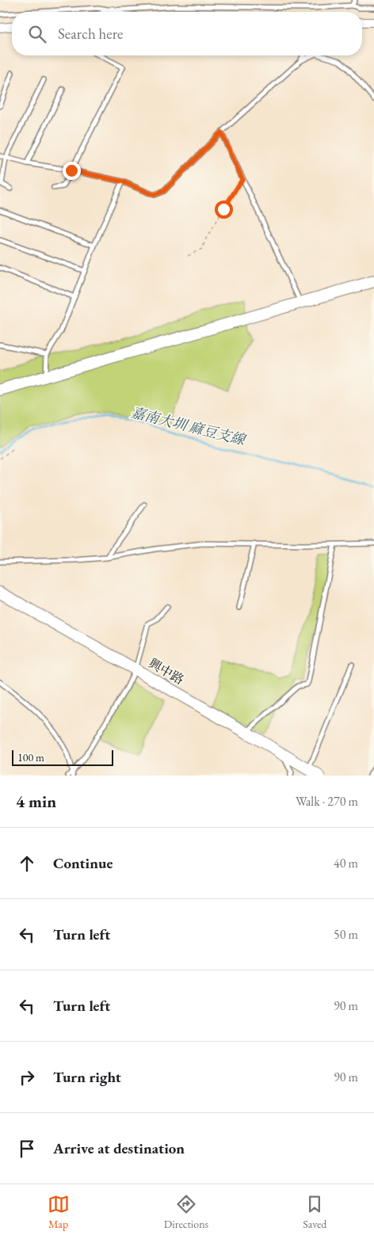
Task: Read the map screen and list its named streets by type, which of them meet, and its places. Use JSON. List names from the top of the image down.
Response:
{
  "streets": {
    "street": ["興中路"]
  },
  "water": ["嘉南大圳 麻豆支線"],
  "scale_bar": "100 m",
  "page": {
    "search": "Search here",
    "scale": "100 m",
    "heading": ["4 min", "Walk · 270 m"],
    "list": [
      ["Continue", "40 m"],
      ["Turn left", "50 m"],
      ["Turn left", "90 m"],
      ["Turn right", "90 m"],
      "Arrive at destination"
    ],
    "nav": ["Map", "Directions", "Saved"]
  }
}
